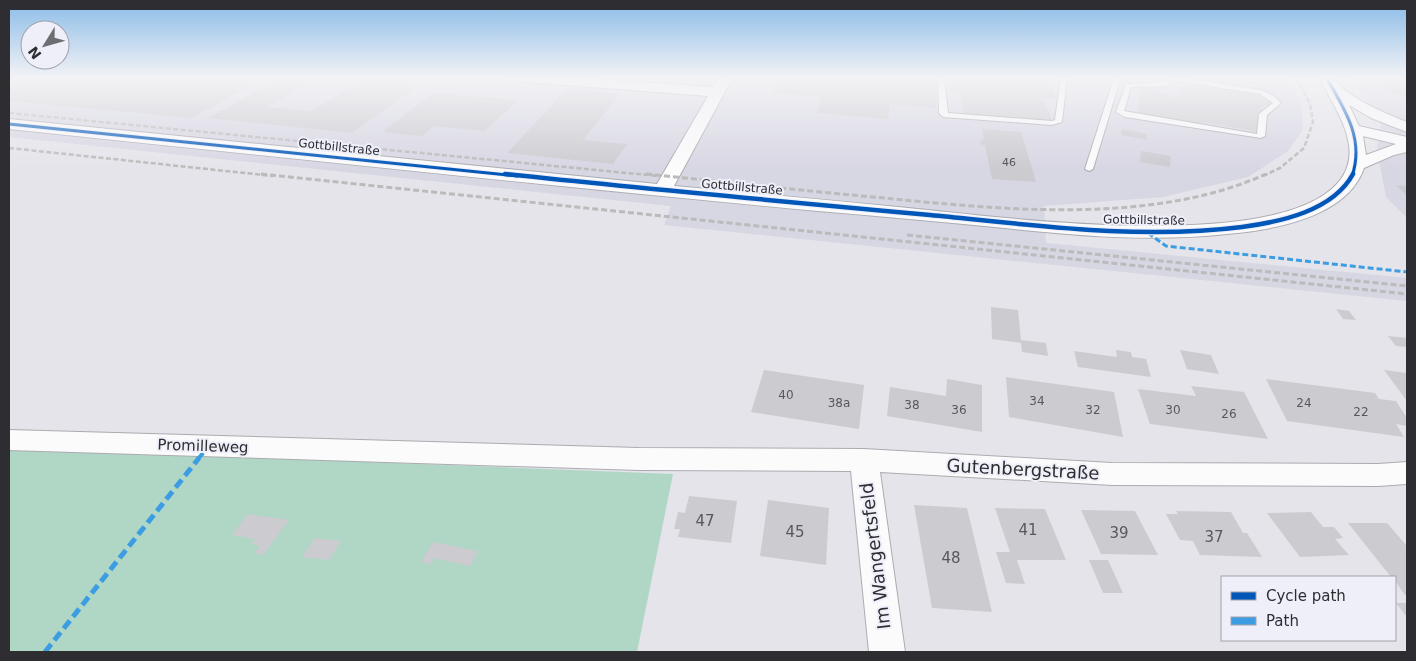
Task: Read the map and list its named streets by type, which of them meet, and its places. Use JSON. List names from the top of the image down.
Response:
{
  "streets": {
    "street": [
      "Gottbillstraße",
      "Promilleweg",
      "Gutenbergstraße",
      "Im Wangertsfeld"
    ]
  },
  "crossings": [
    ["Promilleweg", "Gutenbergstraße"],
    ["Gutenbergstraße", "Im Wangertsfeld"]
  ],
  "house_numbers": [
    "46",
    "40",
    "34",
    "38a",
    "24",
    "38",
    "36",
    "32",
    "30",
    "22",
    "26",
    "47",
    "41",
    "45",
    "39",
    "37",
    "48"
  ],
  "legend": ["Cycle path", "Path"],
  "north": "bottom left"
}
